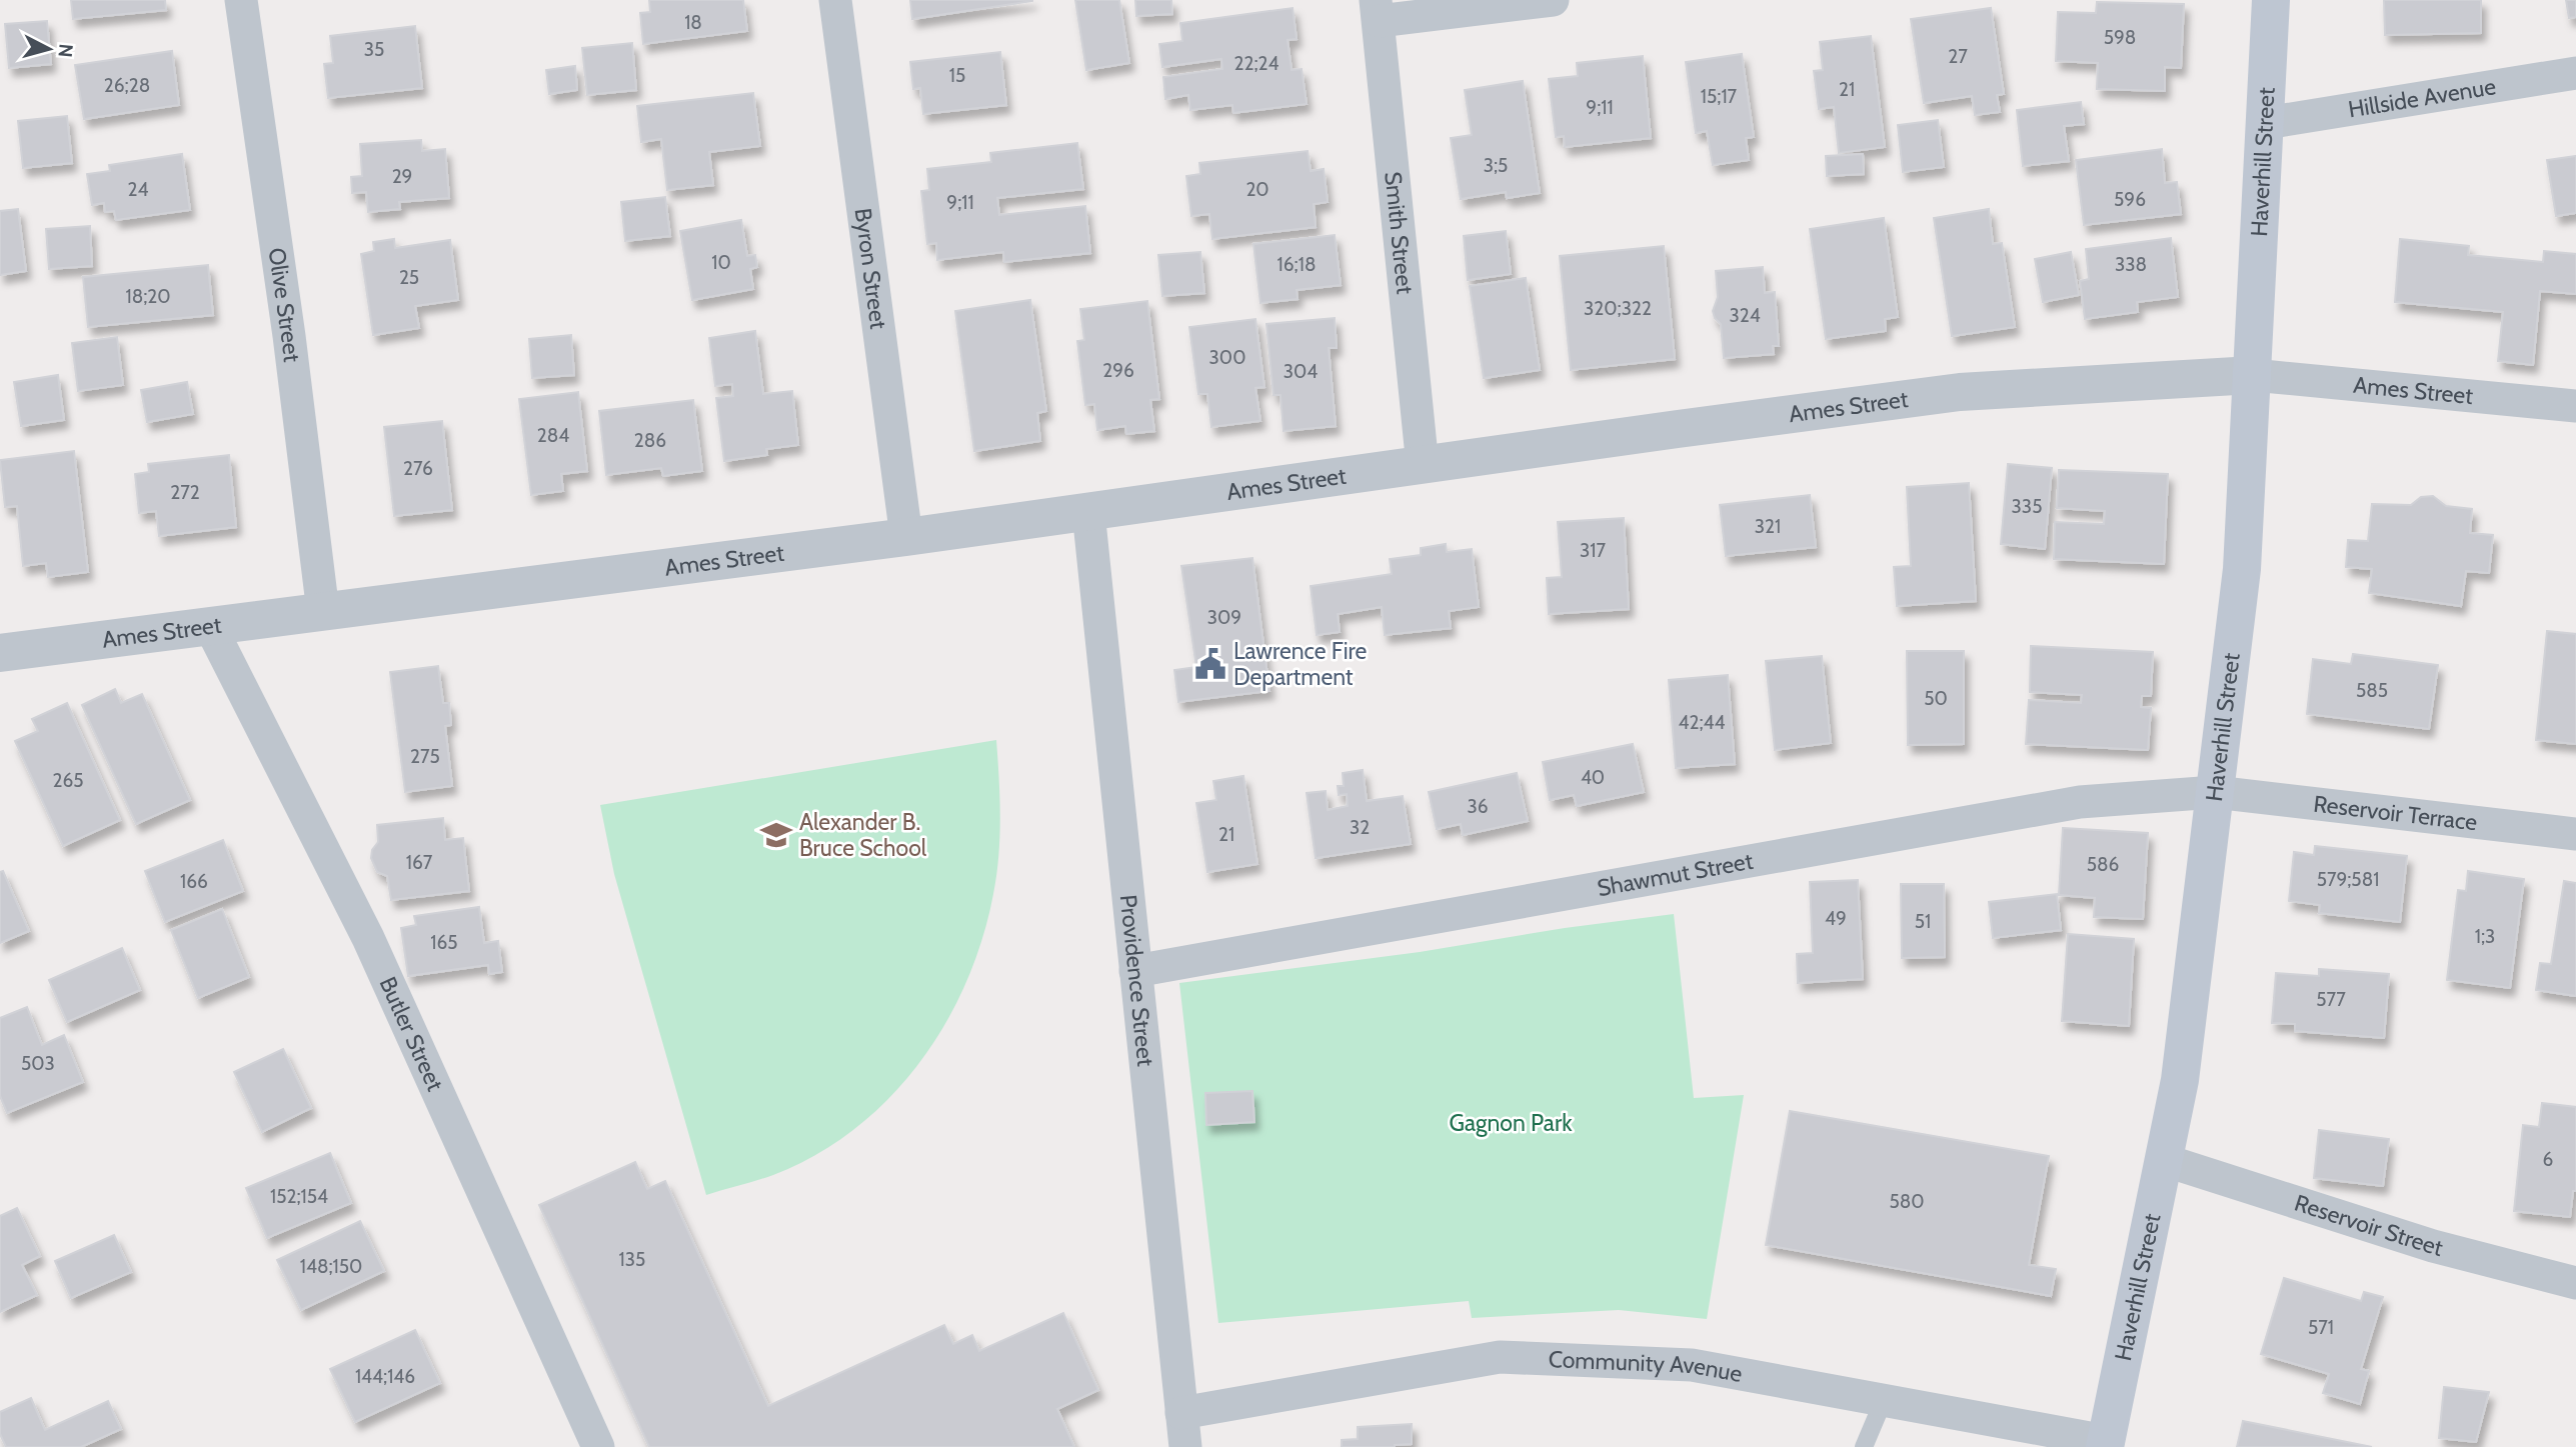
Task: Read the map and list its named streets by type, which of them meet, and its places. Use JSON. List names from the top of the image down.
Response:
{
  "streets": {
    "main road": ["Haverhill Street"],
    "street": [
      "Hillside Avenue",
      "Smith Street",
      "Byron Street",
      "Olive Street",
      "Ames Street",
      "Reservoir Terrace",
      "Shawmut Street",
      "Providence Street",
      "Butler Street",
      "Reservoir Street",
      "Community Avenue"
    ]
  },
  "crossings": [
    ["Hillside Avenue", "Haverhill Street"],
    ["Haverhill Street", "Ames Street"],
    ["Haverhill Street", "Reservoir Terrace"],
    ["Haverhill Street", "Shawmut Street"],
    ["Haverhill Street", "Reservoir Street"],
    ["Haverhill Street", "Community Avenue"],
    ["Smith Street", "Ames Street"],
    ["Byron Street", "Ames Street"],
    ["Olive Street", "Ames Street"],
    ["Ames Street", "Providence Street"],
    ["Ames Street", "Butler Street"],
    ["Reservoir Terrace", "Shawmut Street"],
    ["Shawmut Street", "Providence Street"],
    ["Providence Street", "Community Avenue"]
  ],
  "parks": ["Gagnon Park"],
  "places": {
    "public building": ["Lawrence Fire Department"],
    "school or university": ["Alexander B. Bruce School"]
  },
  "house_numbers": [
    "18",
    "598",
    "35",
    "27",
    "22;24",
    "15",
    "26;28",
    "21",
    "15;17",
    "9;11",
    "3;5",
    "29",
    "24",
    "20",
    "596",
    "9;11",
    "10",
    "16;18",
    "338",
    "25",
    "18;20",
    "320;322",
    "324",
    "300",
    "296",
    "304",
    "284",
    "286",
    "276",
    "272",
    "335",
    "321",
    "317",
    "309",
    "585",
    "50",
    "42;44",
    "275",
    "40",
    "265",
    "36",
    "32",
    "21",
    "167",
    "586",
    "579;581",
    "166",
    "49",
    "51",
    "1;3",
    "165",
    "577",
    "503",
    "6",
    "152;154",
    "580",
    "135",
    "148;150",
    "571",
    "144;146"
  ],
  "north": "right"
}
